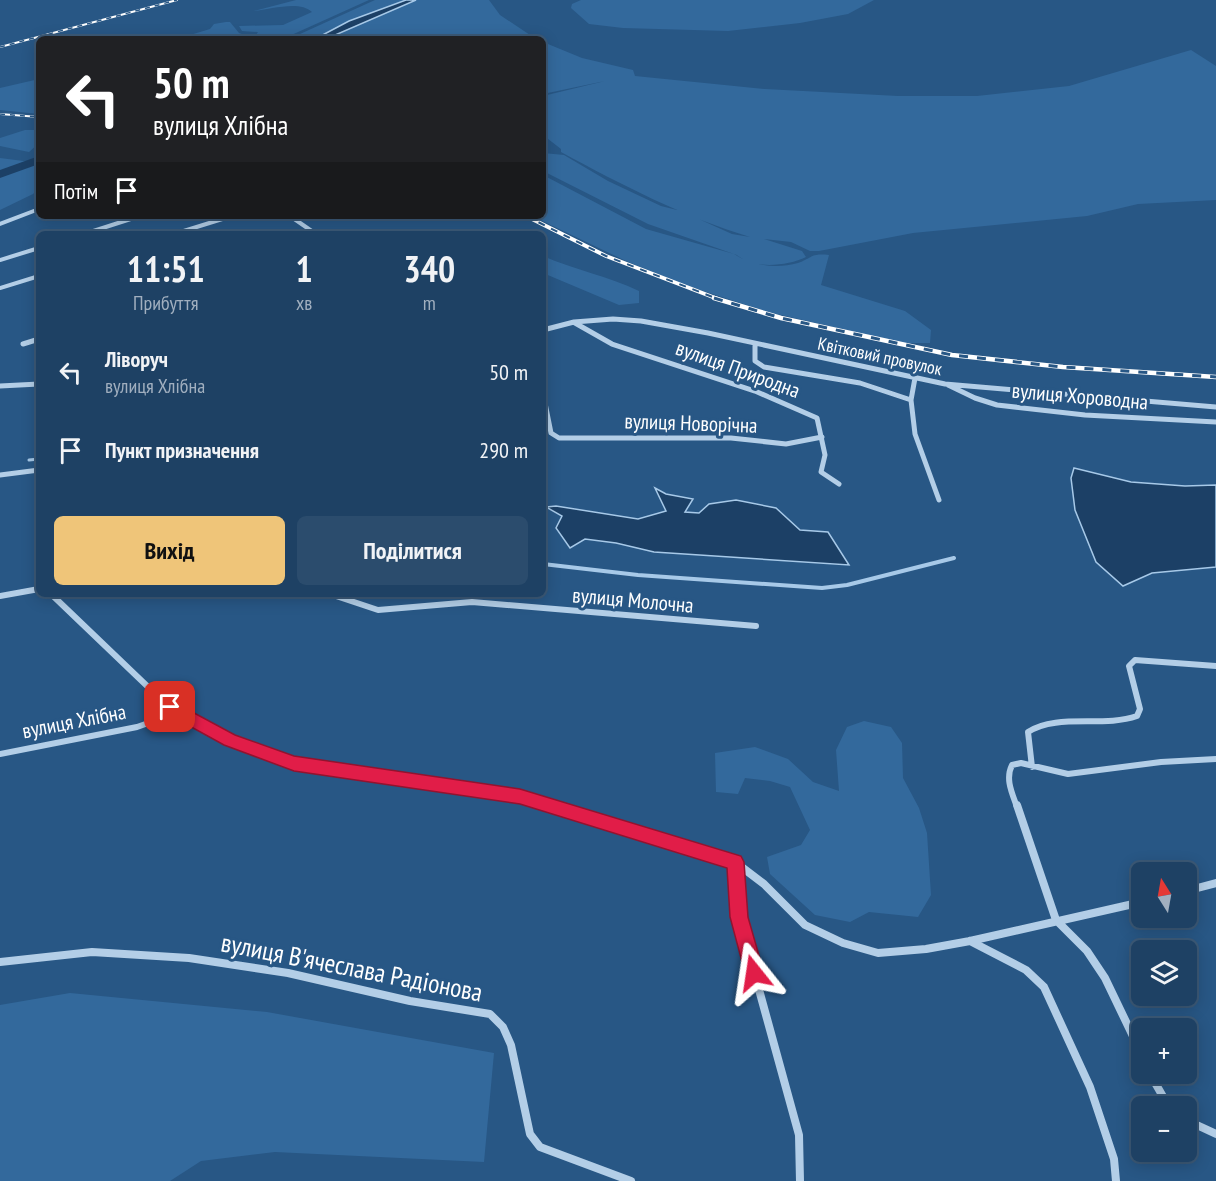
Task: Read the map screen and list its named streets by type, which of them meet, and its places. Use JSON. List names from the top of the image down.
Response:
{
  "streets": {
    "street": [
      "Квітковий провулок",
      "вулиця Природна",
      "вулиця Хороводна",
      "вулиця Новорічна",
      "вулиця Молочна",
      "вулиця Хлібна",
      "вулиця В'ячеслава Радіонова"
    ]
  },
  "crossings": [
    ["Квітковий провулок", "вулиця Природна"],
    ["Квітковий провулок", "вулиця Хороводна"],
    ["вулиця Природна", "вулиця Новорічна"]
  ],
  "north": "top",
  "page": {
    "turn": ["50 m", "вулиця Хлібна"],
    "then": "Потім",
    "eta": [
      "11:51",
      "Прибуття",
      "1",
      "хв",
      "340",
      "m"
    ],
    "list": [
      {
        "name": "Ліворуч",
        "note": "вулиця Хлібна",
        "value": "50 m"
      },
      {
        "name": "Пункт призначення",
        "value": "290 m"
      }
    ],
    "buttons": ["Вихід", "Поділитися"],
    "map_buttons": ["+", "−"]
  }
}
